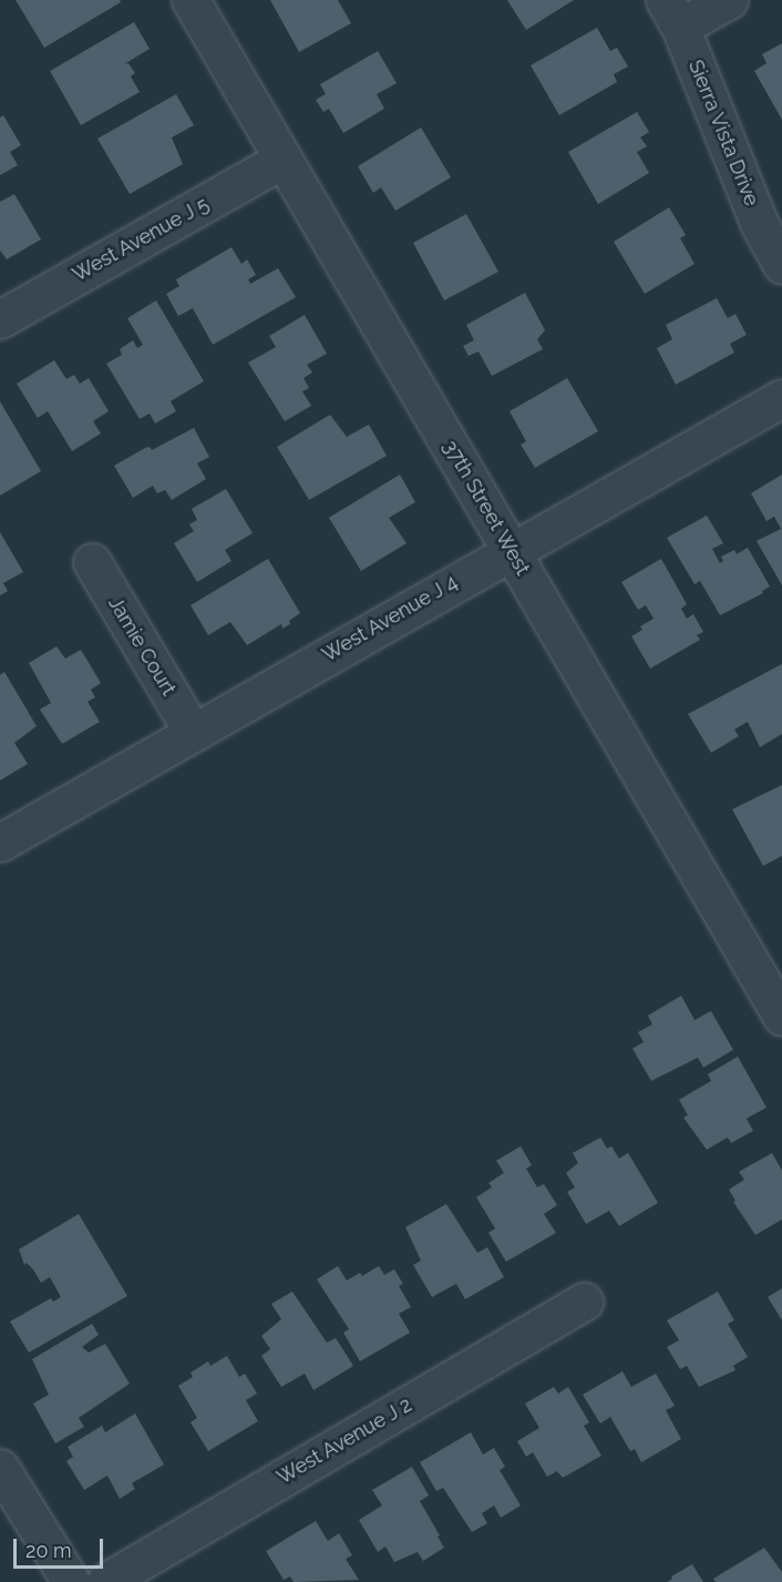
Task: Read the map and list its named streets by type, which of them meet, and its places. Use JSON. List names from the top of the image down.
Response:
{
  "streets": {
    "street": [
      "Sierra Vista Drive",
      "West Avenue J 5",
      "37th Street West",
      "West Avenue J 4",
      "Jamie Court",
      "West Avenue J 2"
    ]
  },
  "crossings": [
    ["West Avenue J 5", "37th Street West"],
    ["37th Street West", "West Avenue J 4"],
    ["West Avenue J 4", "Jamie Court"]
  ],
  "scale_bar": "20 m"
}
